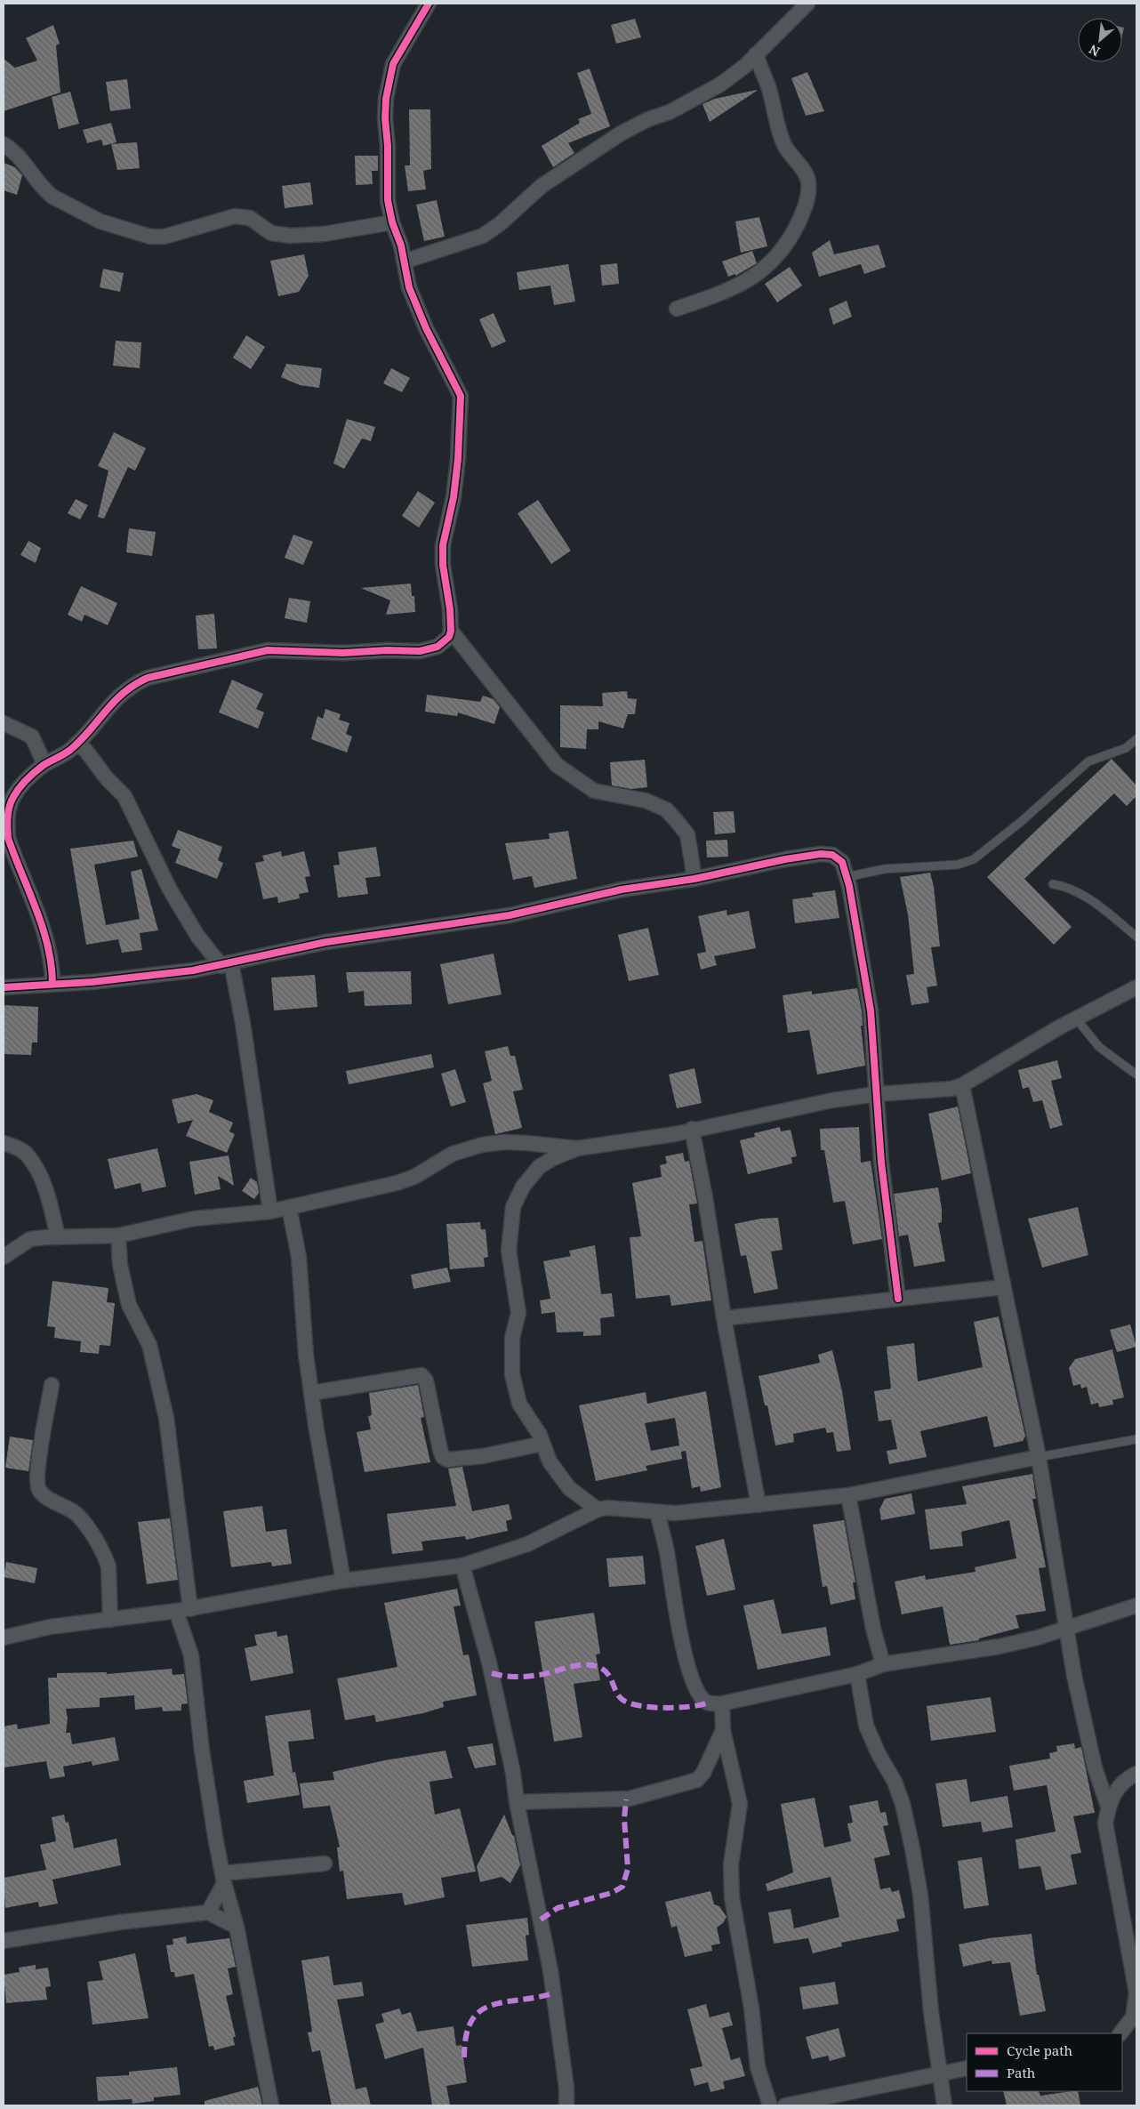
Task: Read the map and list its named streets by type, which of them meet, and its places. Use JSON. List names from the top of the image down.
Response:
{
  "legend": ["Cycle path", "Path"],
  "north": "bottom left"
}
